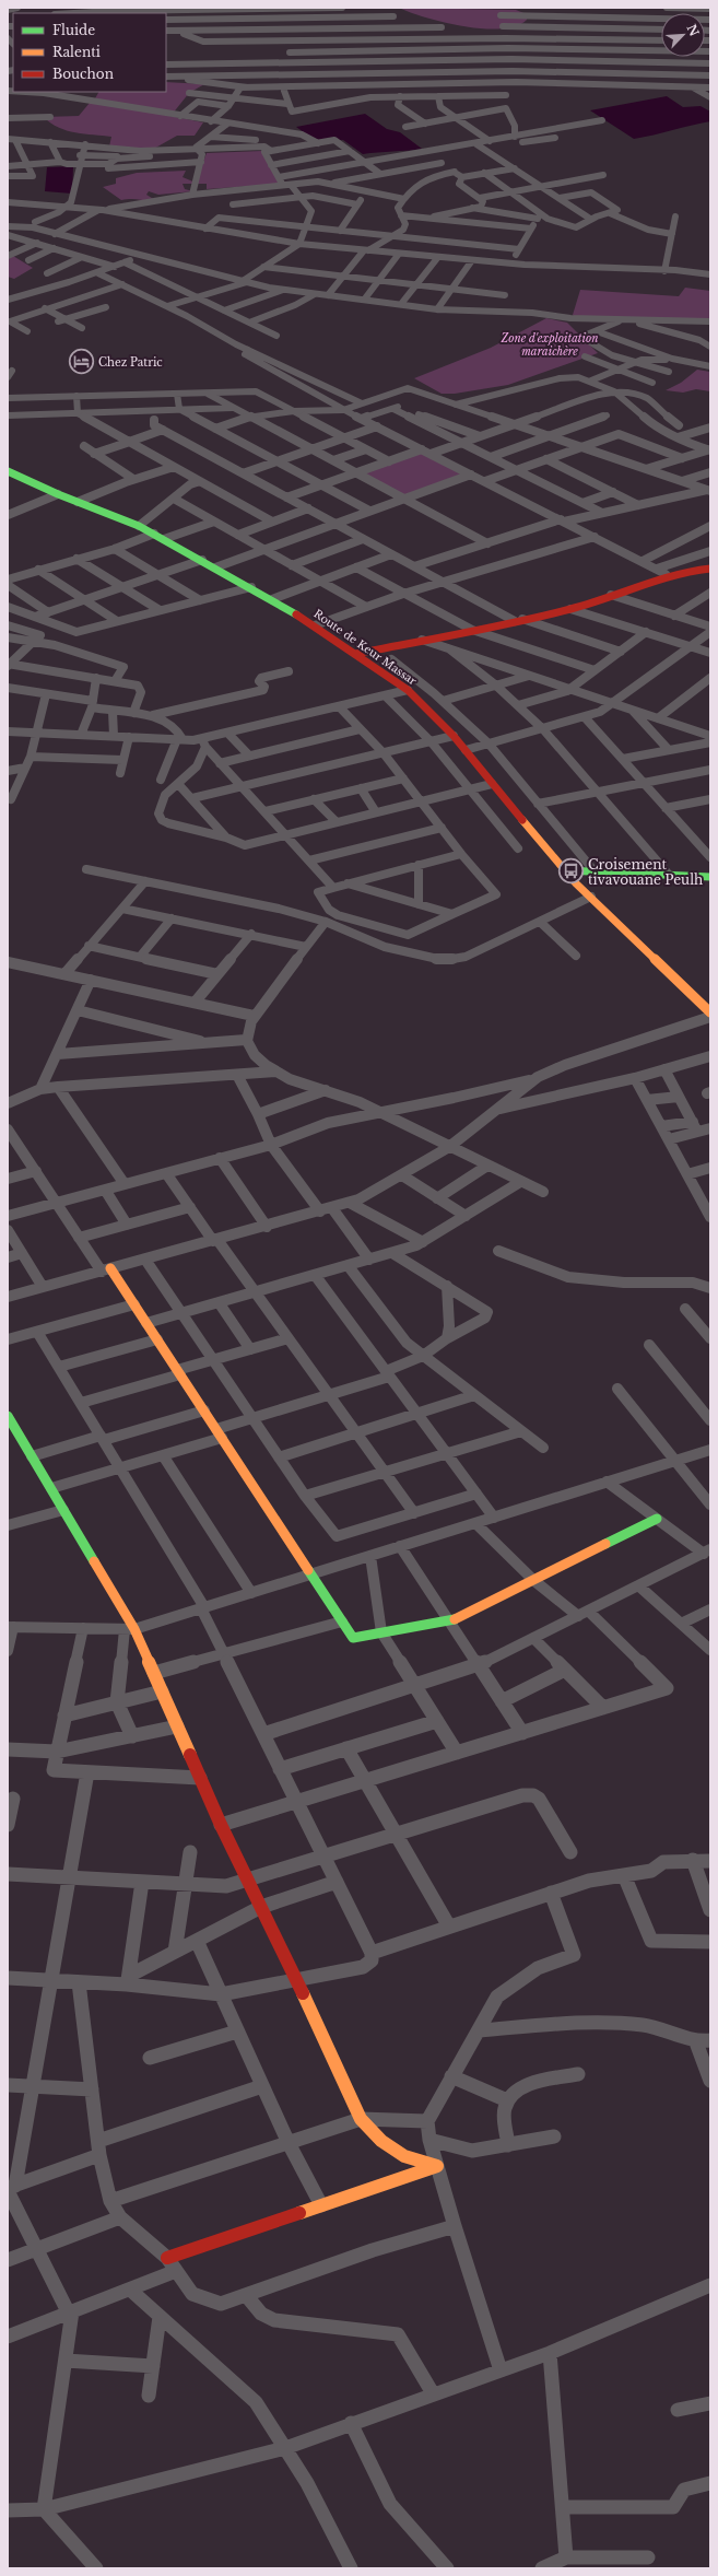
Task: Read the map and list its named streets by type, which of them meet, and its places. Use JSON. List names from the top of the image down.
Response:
{
  "streets": {
    "street": ["Route de Keur Massar"]
  },
  "parks": ["Zone d'exploitation maraichère"],
  "places": {
    "hotel": ["Chez Patric"],
    "bus stop": ["Croisement tivavouane Peulh"]
  },
  "legend": ["Fluide", "Ralenti", "Bouchon"],
  "north": "top right"
}
